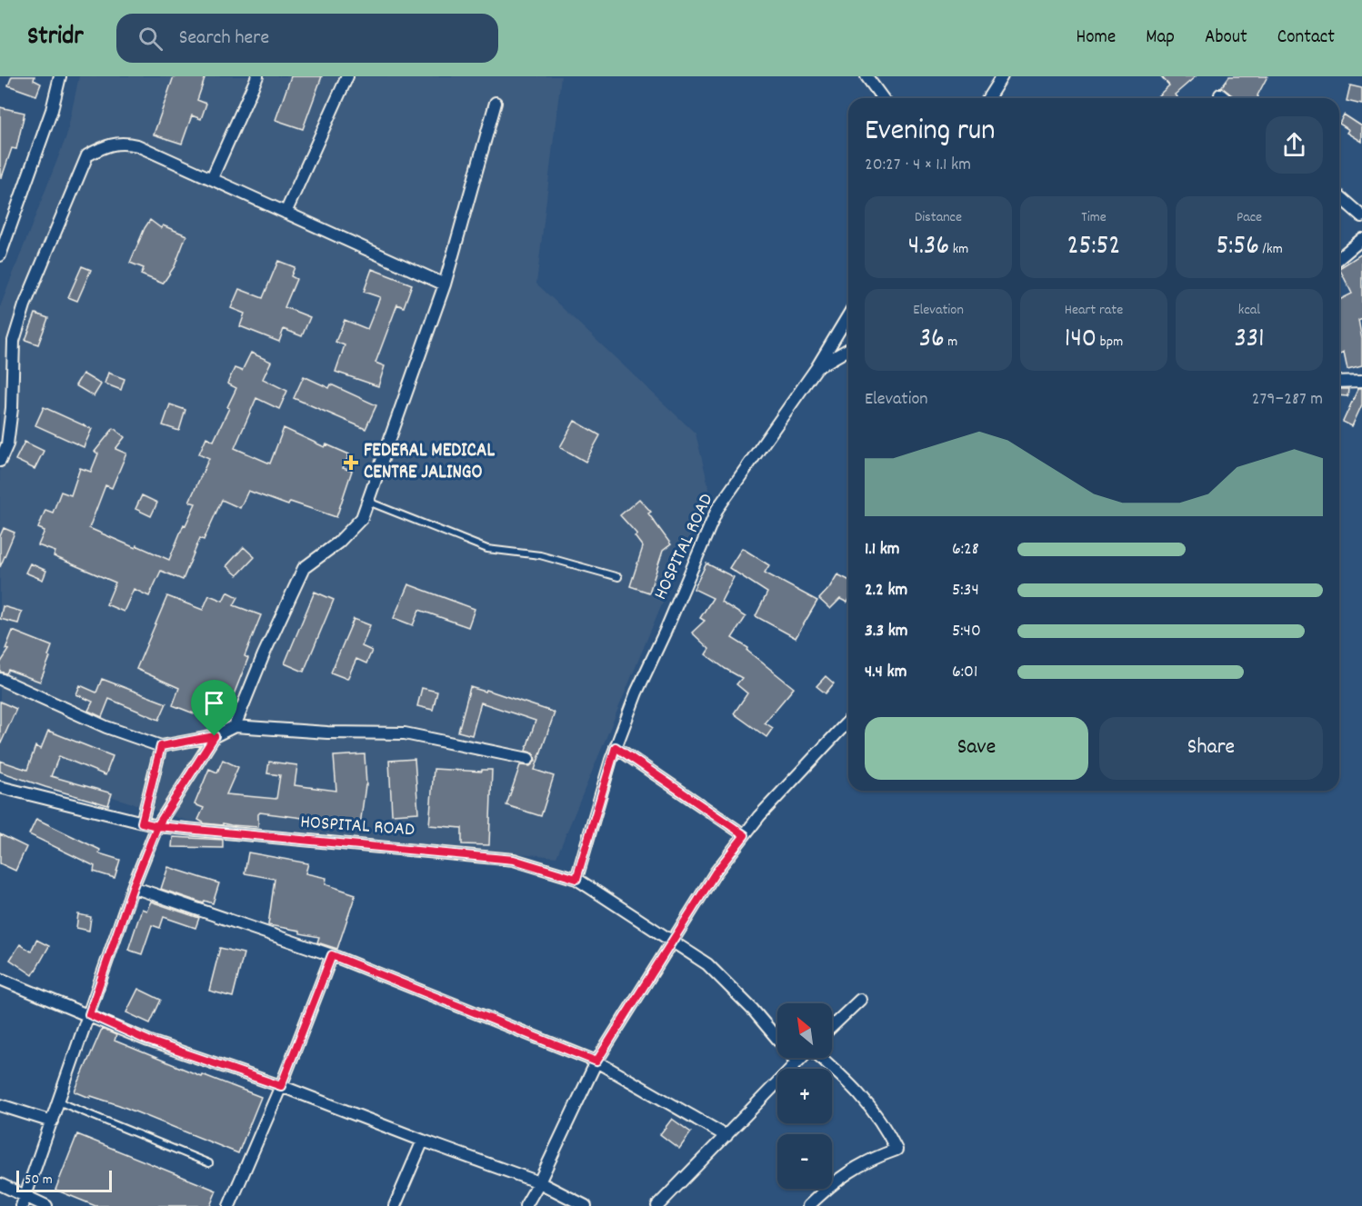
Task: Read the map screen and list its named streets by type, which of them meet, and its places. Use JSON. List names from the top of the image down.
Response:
{
  "streets": {
    "street": ["HOSPITAL ROAD"]
  },
  "places": {
    "health": ["FEDERAL MEDICAL CENTRE JALINGO"]
  },
  "scale_bar": "50 m",
  "north": "top left",
  "page": {
    "header": "Stridr",
    "search": "Search here",
    "nav": [
      "Home",
      "Map",
      "About",
      "Contact"
    ],
    "heading": ["Evening run", "20:27 · 4 × 1.1 km"],
    "stats": [
      ["Distance", "4.36 km"],
      ["Time", "25:52"],
      ["Pace", "5:56 /km"],
      ["Elevation", "36 m"],
      ["Heart rate", "140 bpm"],
      ["kcal", "331"]
    ],
    "chart": ["Elevation", "279–287 m"],
    "list": [
      {
        "name": "1.1 km",
        "note": "6:28"
      },
      {
        "name": "2.2 km",
        "note": "5:34"
      },
      {
        "name": "3.3 km",
        "note": "5:40"
      },
      {
        "name": "4.4 km",
        "note": "6:01"
      }
    ],
    "buttons": ["Save", "Share"],
    "map_buttons": ["+", "−"],
    "scale": "50 m"
  }
}
